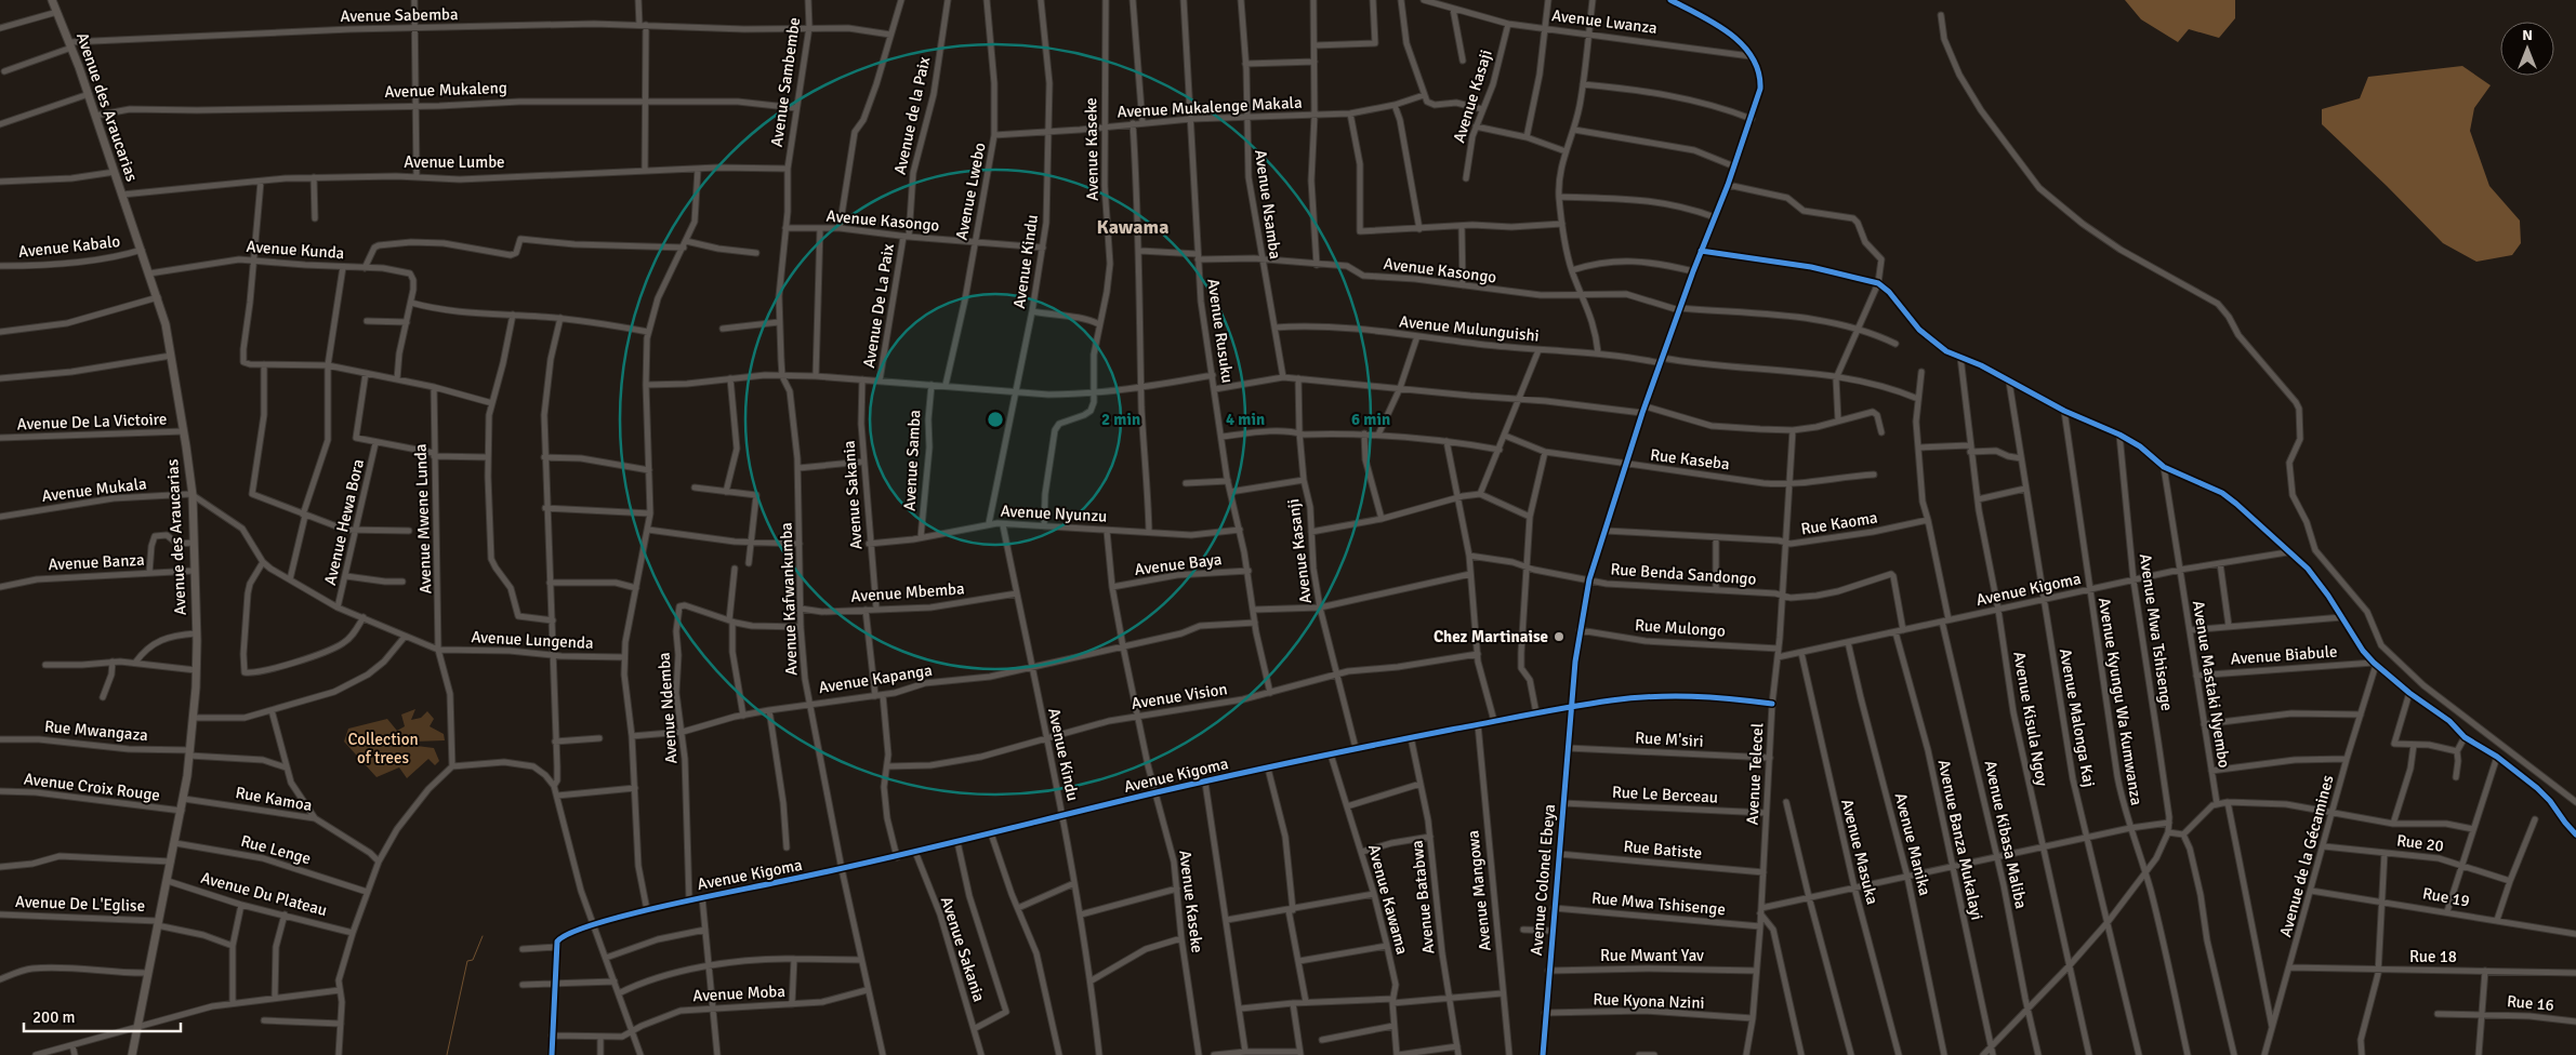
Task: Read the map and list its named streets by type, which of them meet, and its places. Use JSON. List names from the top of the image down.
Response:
{
  "streets": {
    "street": [
      "Avenue Sabemba",
      "Avenue Lwanza",
      "Avenue Sambembe",
      "Avenue Mukaleng",
      "Avenue Kasaji",
      "Avenue des Araucarias",
      "Avenue Mukalenge Makala",
      "Avenue de la Paix",
      "Avenue Kaseke",
      "Avenue Lumbe",
      "Avenue Lwebo",
      "Avenue Nsamba",
      "Avenue Kasongo",
      "Avenue Kabalo",
      "Avenue Kunda",
      "Avenue Kindu",
      "Avenue De La Paix",
      "Avenue Mulunguishi",
      "Avenue Rusuku",
      "Avenue De La Victoire",
      "Rue Kaseba",
      "Avenue Samba",
      "Avenue Mukala",
      "Avenue Sakania",
      "Avenue Nyunzu",
      "Avenue Mwene Lunda",
      "Avenue Hewa Bora",
      "Rue Kaoma",
      "Avenue Kasanji",
      "Avenue Banza",
      "Avenue Baya",
      "Rue Benda Sandongo",
      "Avenue Kigoma",
      "Avenue Mbemba",
      "Avenue Kafwankumba",
      "Rue Mulongo",
      "Avenue Mwa Tshisenge",
      "Avenue Lungenda",
      "Avenue Biabule",
      "Avenue Kapanga",
      "Avenue Mastaki Nyembo",
      "Avenue Vision",
      "Avenue Kyungu Wa Kumwanza",
      "Avenue Ndemba",
      "Avenue Malonga Kaj",
      "Avenue Kisula Ngoy",
      "Rue Mwangaza",
      "Rue M'siri",
      "Avenue Telecel",
      "Avenue Croix Rouge",
      "Rue Le Berceau",
      "Rue Kamoa",
      "Avenue Kibasa Maliba",
      "Avenue Banza Mukalayi",
      "Rue 20",
      "Avenue Manika",
      "Rue Lenge",
      "Rue Batiste",
      "Avenue Masuka",
      "Avenue de la Gécamines",
      "Avenue Colonel Ebeya",
      "Avenue Mangowa",
      "Avenue Du Plateau",
      "Avenue Batabwa",
      "Rue 19",
      "Avenue Kawama",
      "Avenue De L'Eglise",
      "Rue Mwa Tshisenge",
      "Rue Mwant Yav",
      "Rue 18",
      "Avenue Moba",
      "Rue Kyona Nzini",
      "Rue 16"
    ]
  },
  "crossings": [
    ["Avenue Sabemba", "Avenue Sambembe"],
    ["Avenue Sabemba", "Avenue des Araucarias"],
    ["Avenue Lwanza", "Avenue Kasaji"],
    ["Avenue Lwanza", "Avenue Colonel Ebeya"],
    ["Avenue Sambembe", "Avenue Mukaleng"],
    ["Avenue Sambembe", "Avenue Lumbe"],
    ["Avenue Sambembe", "Avenue Kafwankumba"],
    ["Avenue Mukaleng", "Avenue des Araucarias"],
    ["Avenue des Araucarias", "Avenue Lumbe"],
    ["Avenue des Araucarias", "Avenue Kabalo"],
    ["Avenue des Araucarias", "Avenue Kunda"],
    ["Avenue des Araucarias", "Avenue De La Victoire"],
    ["Avenue des Araucarias", "Avenue Mukala"],
    ["Avenue des Araucarias", "Avenue Banza"],
    ["Avenue des Araucarias", "Rue Mwangaza"],
    ["Avenue des Araucarias", "Avenue Croix Rouge"],
    ["Avenue des Araucarias", "Rue Kamoa"],
    ["Avenue des Araucarias", "Rue Lenge"],
    ["Avenue des Araucarias", "Avenue Du Plateau"],
    ["Avenue des Araucarias", "Avenue De L'Eglise"],
    ["Avenue Mukalenge Makala", "Avenue Kaseke"],
    ["Avenue Mukalenge Makala", "Avenue Lwebo"],
    ["Avenue Mukalenge Makala", "Avenue Nsamba"],
    ["Avenue Mukalenge Makala", "Avenue Kindu"],
    ["Avenue Mukalenge Makala", "Avenue Rusuku"],
    ["Avenue de la Paix", "Avenue Kasongo"],
    ["Avenue de la Paix", "Avenue De La Paix"],
    ["Avenue Kaseke", "Avenue Nyunzu"],
    ["Avenue Kaseke", "Avenue Baya"],
    ["Avenue Kaseke", "Avenue Kigoma"],
    ["Avenue Kaseke", "Avenue Kapanga"],
    ["Avenue Kaseke", "Avenue Vision"],
    ["Avenue Lumbe", "Avenue Kafwankumba"],
    ["Avenue Lwebo", "Avenue Kasongo"],
    ["Avenue Nsamba", "Avenue Kasongo"],
    ["Avenue Nsamba", "Avenue Mulunguishi"],
    ["Avenue Kasongo", "Avenue Kindu"],
    ["Avenue Kasongo", "Avenue De La Paix"],
    ["Avenue Kasongo", "Avenue Rusuku"],
    ["Avenue Kasongo", "Avenue Kafwankumba"],
    ["Avenue Kasongo", "Avenue Colonel Ebeya"],
    ["Avenue Kindu", "Avenue Nyunzu"],
    ["Avenue Kindu", "Avenue Kigoma"],
    ["Avenue Kindu", "Avenue Mbemba"],
    ["Avenue Kindu", "Avenue Kapanga"],
    ["Avenue Kindu", "Avenue Vision"],
    ["Avenue Mulunguishi", "Avenue Colonel Ebeya"],
    ["Avenue Rusuku", "Avenue Nyunzu"],
    ["Avenue Rusuku", "Avenue Baya"],
    ["Avenue Rusuku", "Avenue Kapanga"],
    ["Avenue Rusuku", "Avenue Vision"],
    ["Rue Kaseba", "Avenue Telecel"],
    ["Rue Kaseba", "Avenue Colonel Ebeya"],
    ["Avenue Samba", "Avenue Nyunzu"],
    ["Avenue Sakania", "Avenue Nyunzu"],
    ["Avenue Sakania", "Avenue Kigoma"],
    ["Avenue Sakania", "Avenue Mbemba"],
    ["Avenue Mwene Lunda", "Avenue Lungenda"],
    ["Rue Kaoma", "Avenue Telecel"],
    ["Rue Kaoma", "Avenue Kibasa Maliba"],
    ["Rue Kaoma", "Avenue Colonel Ebeya"],
    ["Avenue Kasanji", "Avenue Kigoma"],
    ["Avenue Kasanji", "Avenue Vision"],
    ["Rue Benda Sandongo", "Avenue Kigoma"],
    ["Rue Benda Sandongo", "Avenue Telecel"],
    ["Rue Benda Sandongo", "Avenue Colonel Ebeya"],
    ["Avenue Kigoma", "Avenue Kafwankumba"],
    ["Avenue Kigoma", "Avenue Mwa Tshisenge"],
    ["Avenue Kigoma", "Avenue Mastaki Nyembo"],
    ["Avenue Kigoma", "Avenue Kyungu Wa Kumwanza"],
    ["Avenue Kigoma", "Avenue Ndemba"],
    ["Avenue Kigoma", "Avenue Malonga Kaj"],
    ["Avenue Kigoma", "Avenue Kisula Ngoy"],
    ["Avenue Kigoma", "Avenue Telecel"],
    ["Avenue Kigoma", "Avenue Kibasa Maliba"],
    ["Avenue Kigoma", "Avenue Banza Mukalayi"],
    ["Avenue Kigoma", "Avenue Manika"],
    ["Avenue Kigoma", "Avenue Masuka"],
    ["Avenue Kigoma", "Avenue Colonel Ebeya"],
    ["Avenue Kigoma", "Avenue Mangowa"],
    ["Avenue Kigoma", "Avenue Batabwa"],
    ["Avenue Kigoma", "Avenue Kawama"],
    ["Avenue Mbemba", "Avenue Kafwankumba"],
    ["Avenue Kafwankumba", "Avenue Kapanga"],
    ["Avenue Kafwankumba", "Avenue Ndemba"],
    ["Avenue Kafwankumba", "Avenue Moba"],
    ["Rue Mulongo", "Avenue Telecel"],
    ["Rue Mulongo", "Avenue Colonel Ebeya"],
    ["Avenue Mwa Tshisenge", "Avenue Kyungu Wa Kumwanza"],
    ["Avenue Mwa Tshisenge", "Avenue Malonga Kaj"],
    ["Avenue Mwa Tshisenge", "Avenue Kisula Ngoy"],
    ["Avenue Mwa Tshisenge", "Avenue Kibasa Maliba"],
    ["Avenue Mwa Tshisenge", "Avenue Banza Mukalayi"],
    ["Avenue Biabule", "Avenue Mastaki Nyembo"],
    ["Avenue Biabule", "Avenue de la Gécamines"],
    ["Avenue Kapanga", "Avenue Ndemba"],
    ["Rue M'siri", "Avenue Telecel"],
    ["Rue M'siri", "Avenue Colonel Ebeya"],
    ["Avenue Telecel", "Rue Le Berceau"],
    ["Avenue Telecel", "Rue Batiste"],
    ["Avenue Telecel", "Rue Mwa Tshisenge"],
    ["Avenue Telecel", "Rue Mwant Yav"],
    ["Avenue Telecel", "Rue Kyona Nzini"],
    ["Rue Le Berceau", "Avenue Colonel Ebeya"],
    ["Rue 20", "Avenue de la Gécamines"],
    ["Rue Batiste", "Avenue Colonel Ebeya"],
    ["Avenue de la Gécamines", "Rue 19"],
    ["Avenue de la Gécamines", "Rue 18"],
    ["Avenue Colonel Ebeya", "Rue Mwa Tshisenge"],
    ["Avenue Colonel Ebeya", "Rue Mwant Yav"],
    ["Avenue Colonel Ebeya", "Rue Kyona Nzini"]
  ],
  "districts": ["Kawama"],
  "parks": ["Collection of trees"],
  "places": ["Chez Martinaise"],
  "scale_bar": "200 m",
  "north": "top",
  "rings": ["2 min", "4 min", "6 min"]
}
